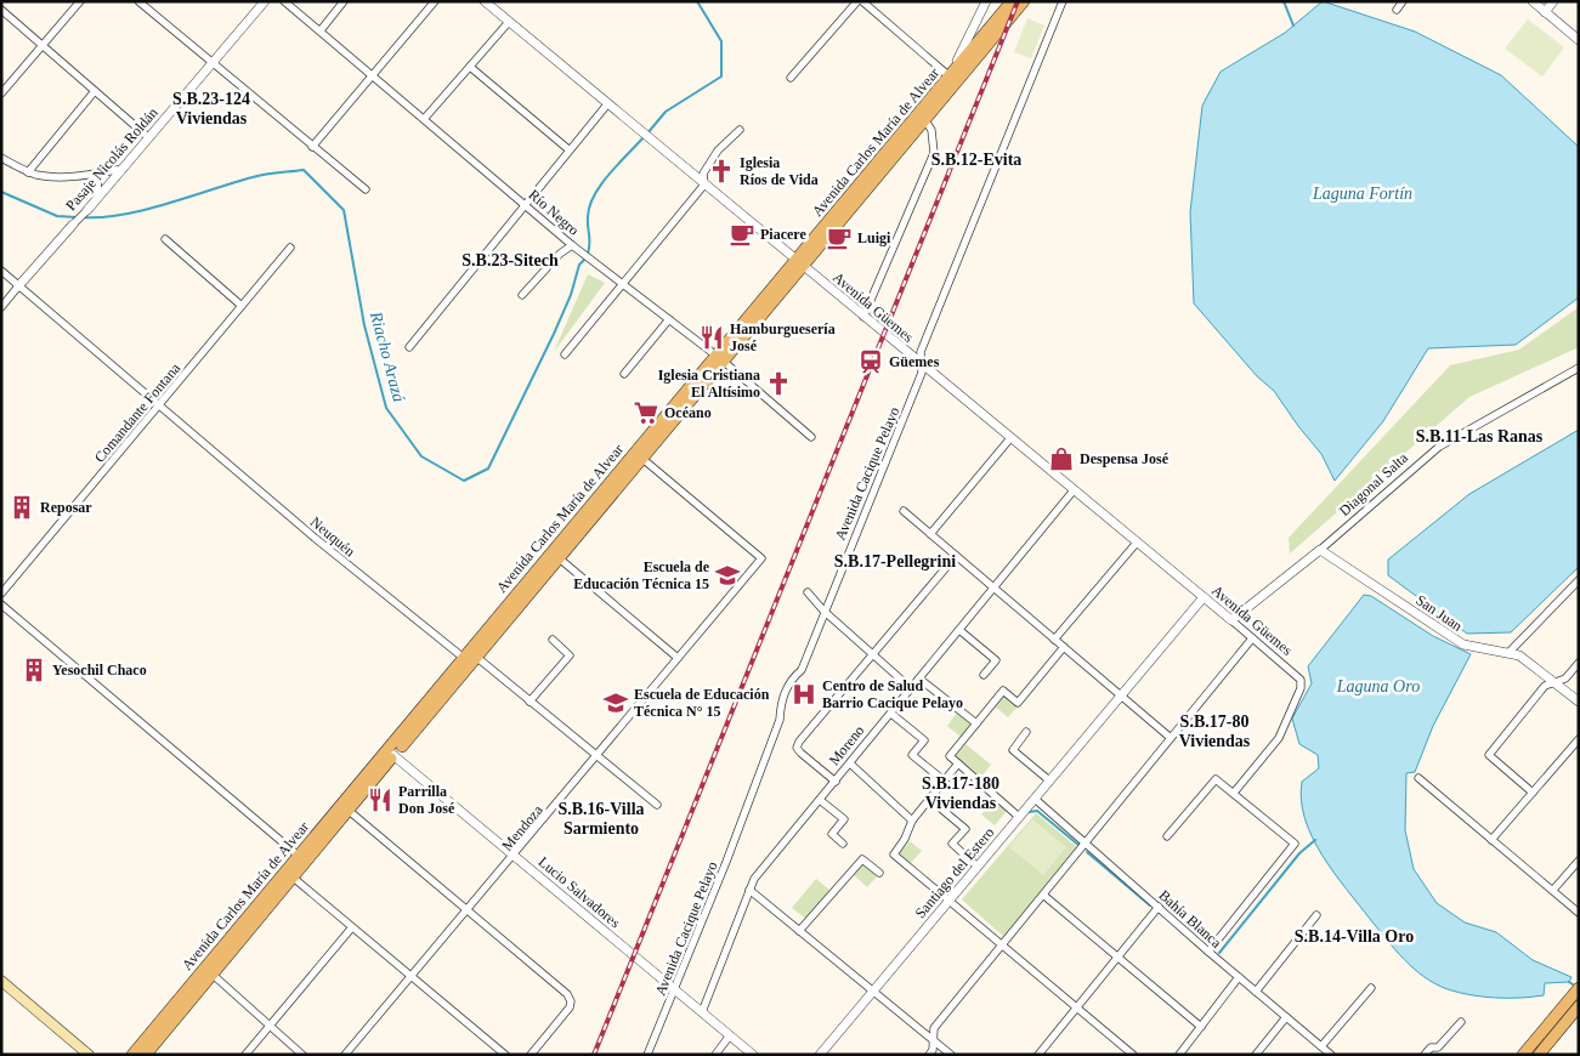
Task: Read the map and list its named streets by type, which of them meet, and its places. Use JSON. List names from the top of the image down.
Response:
{
  "streets": {
    "main road": ["Avenida Carlos María de Alvear"],
    "street": [
      "Pasaje Nicolás Roldán",
      "Río Negro",
      "Avenida Güemes",
      "Comandante Fontana",
      "Avenida Cacique Pelayo",
      "Diagonal Salta",
      "Neuquén",
      "San Juan",
      "Moreno",
      "Mendoza",
      "Santiago del Estero",
      "Lucio Salvadores",
      "Bahía Blanca"
    ]
  },
  "crossings": [
    ["Avenida Carlos María de Alvear", "Río Negro"],
    ["Avenida Carlos María de Alvear", "Avenida Güemes"],
    ["Avenida Carlos María de Alvear", "Neuquén"],
    ["Avenida Carlos María de Alvear", "Mendoza"],
    ["Avenida Carlos María de Alvear", "Lucio Salvadores"],
    ["Pasaje Nicolás Roldán", "Neuquén"],
    ["Avenida Güemes", "Avenida Cacique Pelayo"],
    ["Avenida Güemes", "Diagonal Salta"],
    ["Avenida Güemes", "Moreno"],
    ["Avenida Güemes", "Santiago del Estero"],
    ["Comandante Fontana", "Neuquén"],
    ["Avenida Cacique Pelayo", "Lucio Salvadores"],
    ["Diagonal Salta", "San Juan"],
    ["Moreno", "Lucio Salvadores"],
    ["Mendoza", "Lucio Salvadores"],
    ["Santiago del Estero", "Bahía Blanca"]
  ],
  "districts": [
    "S.B.23-124 Viviendas",
    "S.B.12-Evita",
    "S.B.23-Sitech",
    "S.B.11-Las Ranas",
    "S.B.17-Pellegrini",
    "S.B.17-80 Viviendas",
    "S.B.17-180 Viviendas",
    "S.B.16-Villa Sarmiento",
    "S.B.14-Villa Oro"
  ],
  "water": ["Laguna Fortín", "Riacho Arazá", "Laguna Oro"],
  "places": {
    "church": ["Iglesia Ríos de Vida", "Iglesia Cristiana El Altísimo"],
    "cafe": ["Piacere", "Luigi"],
    "restaurant": ["Hamburguesería José", "Parrilla Don José"],
    "station": ["Güemes"],
    "supermarket": ["Océano"],
    "shop": ["Despensa José"],
    "building": ["Reposar", "Yesochil Chaco"],
    "school or university": ["Escuela de Educación Técnica 15", "Escuela de Educación Técnica N° 15"],
    "hospital": ["Centro de Salud Barrio Cacique Pelayo"]
  }
}
